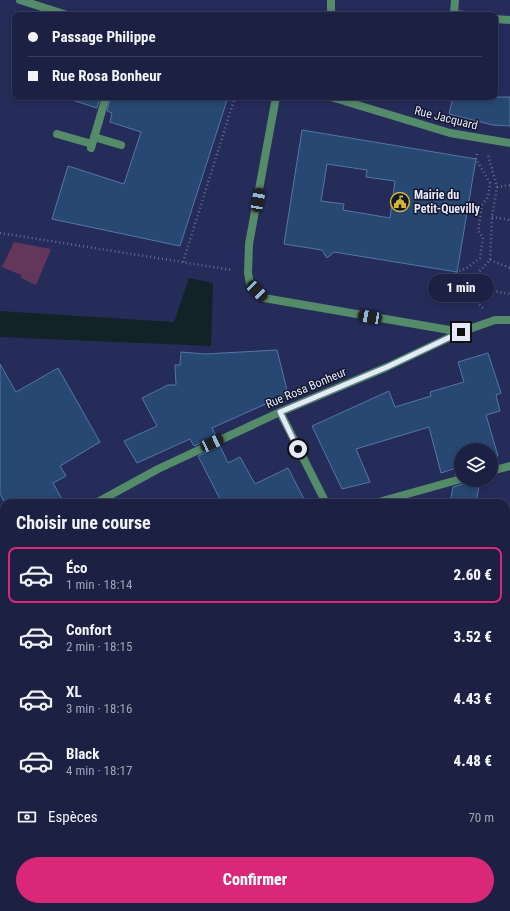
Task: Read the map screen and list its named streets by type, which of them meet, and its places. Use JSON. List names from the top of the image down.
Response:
{
  "streets": {
    "street": ["Rue Jacquard", "Rue Rosa Bonheur"]
  },
  "places": {
    "public building": ["Mairie du Petit-Quevilly"]
  },
  "page": {
    "banner": ["Passage Philippe", "Rue Rosa Bonheur"],
    "bubble": "1 min",
    "heading": "Choisir une course",
    "list": [
      {
        "name": "Éco",
        "note": "1 min · 18:14",
        "value": "2.60 €"
      },
      {
        "name": "Confort",
        "note": "2 min · 18:15",
        "value": "3.52 €"
      },
      {
        "name": "XL",
        "note": "3 min · 18:16",
        "value": "4.43 €"
      },
      {
        "name": "Black",
        "note": "4 min · 18:17",
        "value": "4.48 €"
      }
    ],
    "pay": ["Espèces", "70 m"],
    "buttons": "Confirmer"
  }
}
